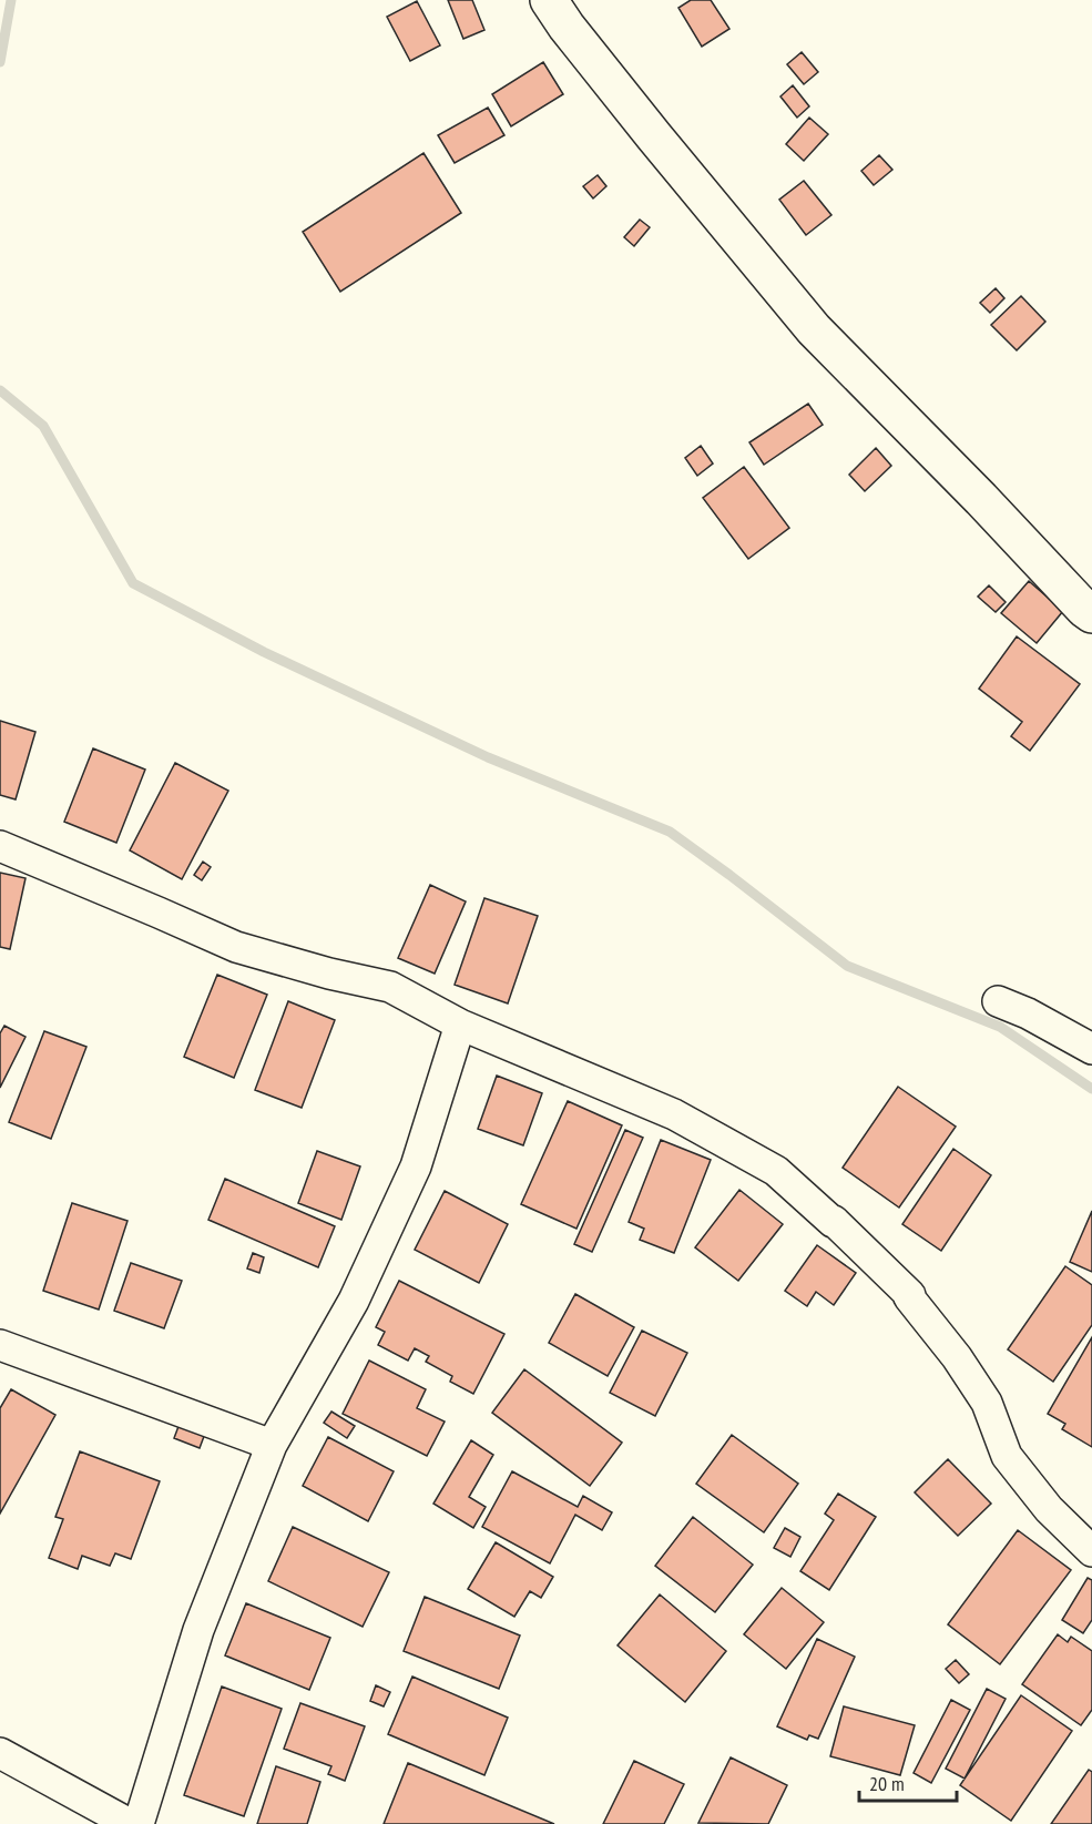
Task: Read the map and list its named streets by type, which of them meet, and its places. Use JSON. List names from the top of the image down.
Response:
{
  "scale_bar": "20 m"
}
